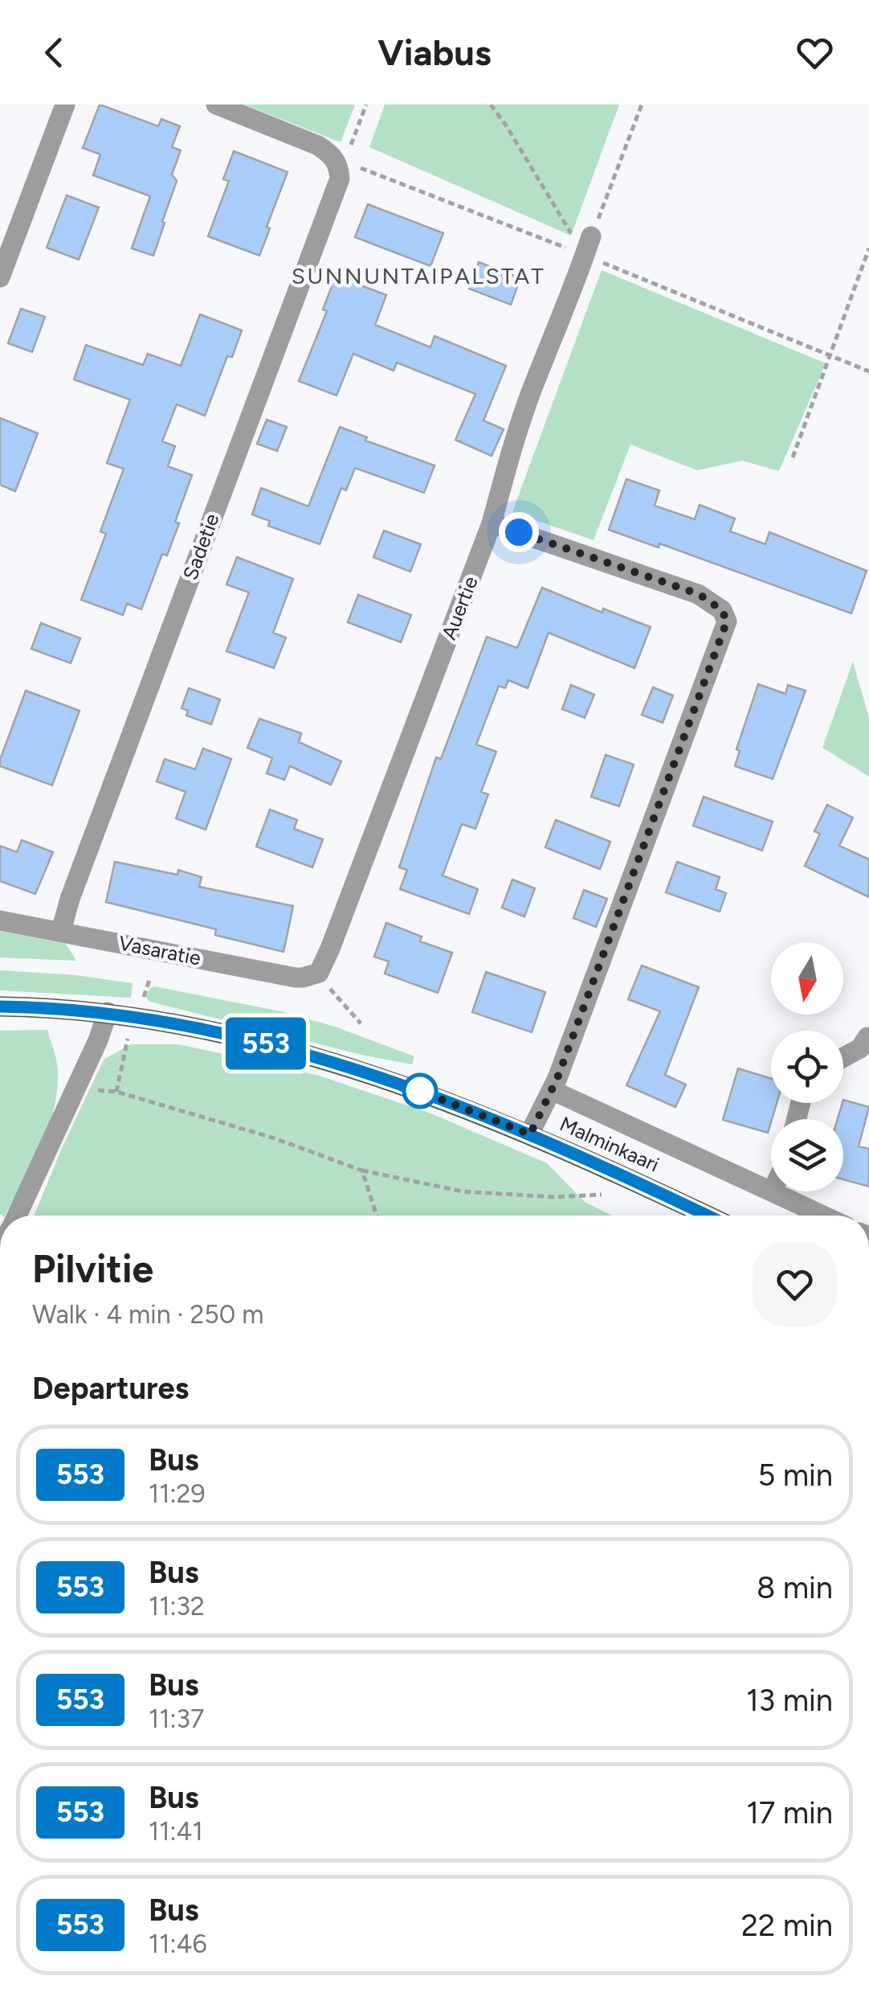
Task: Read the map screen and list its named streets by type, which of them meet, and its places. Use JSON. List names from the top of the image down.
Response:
{
  "streets": {
    "main road": ["Malminkaari"],
    "street": ["Sadetie", "Auertie", "Vasaratie"]
  },
  "crossings": [
    ["Sadetie", "Vasaratie"],
    ["Auertie", "Vasaratie"]
  ],
  "districts": ["SUNNUNTAIPALSTAT"],
  "lines": ["bus line 553"],
  "north": "bottom",
  "page": {
    "header": "Viabus",
    "on_map": "553",
    "heading": [
      ["Pilvitie", "Walk · 4 min · 250 m"],
      "Departures"
    ],
    "list": [
      {
        "mark": "553",
        "name": "Bus",
        "note": "11:29",
        "value": "5 min"
      },
      {
        "mark": "553",
        "name": "Bus",
        "note": "11:32",
        "value": "8 min"
      },
      {
        "mark": "553",
        "name": "Bus",
        "note": "11:37",
        "value": "13 min"
      },
      {
        "mark": "553",
        "name": "Bus",
        "note": "11:41",
        "value": "17 min"
      },
      {
        "mark": "553",
        "name": "Bus",
        "note": "11:46",
        "value": "22 min"
      }
    ]
  }
}
